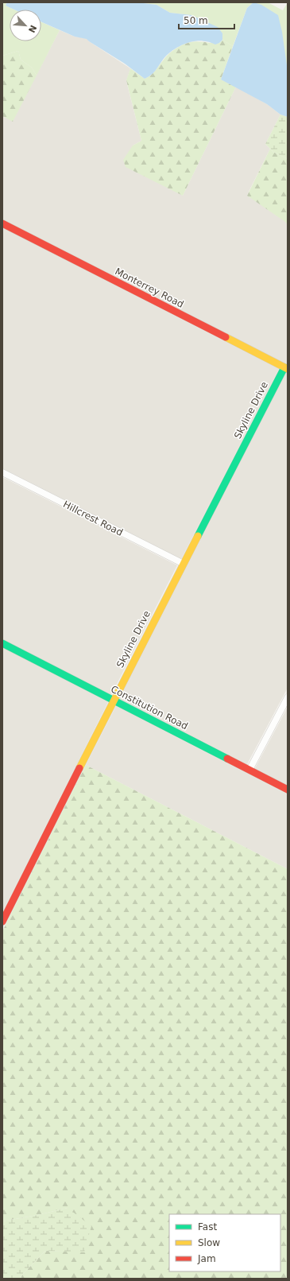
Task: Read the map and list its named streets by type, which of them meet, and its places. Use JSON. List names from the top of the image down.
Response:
{
  "streets": {
    "street": [
      "Monterrey Road",
      "Skyline Drive",
      "Hillcrest Road",
      "Constitution Road"
    ]
  },
  "crossings": [
    ["Monterrey Road", "Skyline Drive"],
    ["Skyline Drive", "Hillcrest Road"],
    ["Skyline Drive", "Constitution Road"]
  ],
  "legend": ["Fast", "Slow", "Jam"],
  "scale_bar": "50 m",
  "north": "bottom right"
}
